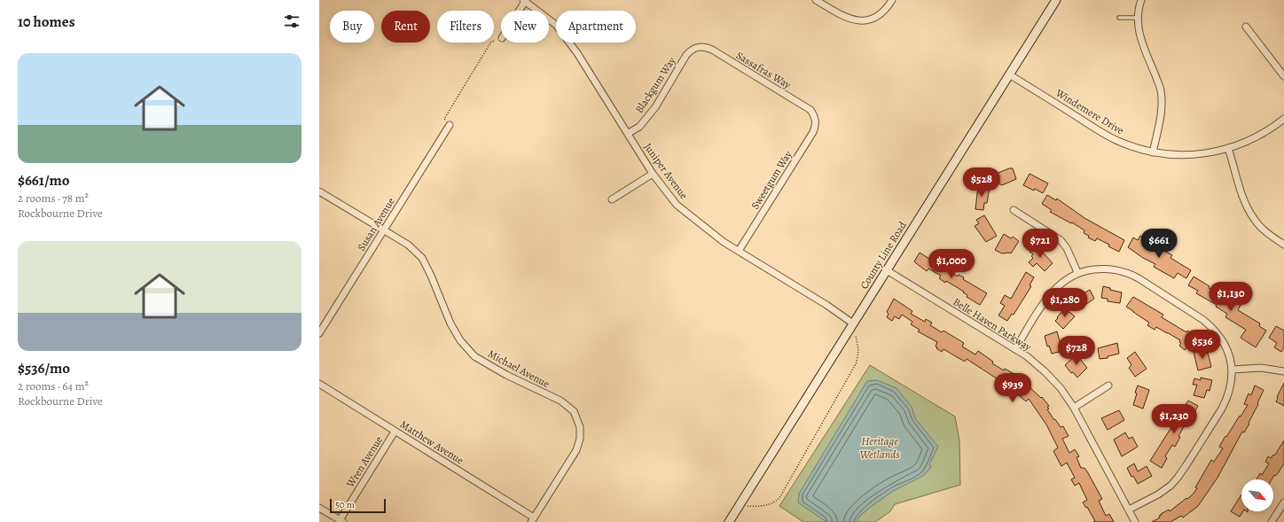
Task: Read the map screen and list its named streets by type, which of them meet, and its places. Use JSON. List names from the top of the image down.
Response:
{
  "streets": {
    "main road": ["County Line Road"],
    "street": [
      "Sassafras Way",
      "Blackgum Way",
      "Windemere Drive",
      "Juniper Avenue",
      "Sweetgum Way",
      "Susan Avenue",
      "Belle Haven Parkway",
      "Michael Avenue",
      "Matthew Avenue",
      "Wren Avenue"
    ]
  },
  "crossings": [
    ["Sassafras Way", "Blackgum Way"],
    ["Sassafras Way", "Sweetgum Way"],
    ["Blackgum Way", "Juniper Avenue"],
    ["Windemere Drive", "County Line Road"],
    ["Juniper Avenue", "Sweetgum Way"],
    ["Juniper Avenue", "County Line Road"],
    ["Susan Avenue", "Michael Avenue"],
    ["County Line Road", "Belle Haven Parkway"],
    ["Michael Avenue", "Matthew Avenue"],
    ["Matthew Avenue", "Wren Avenue"]
  ],
  "water": ["Heritage Wetlands"],
  "scale_bar": "50 m",
  "north": "bottom right",
  "page": {
    "heading": "10 homes",
    "chip": [
      "Buy",
      "Rent",
      "Filters",
      "New",
      "Apartment"
    ],
    "list": [
      {
        "name": "$661/mo",
        "note": "2 rooms · 78 m² · Rockbourne Drive"
      },
      {
        "name": "$536/mo",
        "note": "2 rooms · 64 m² · Rockbourne Drive"
      }
    ],
    "price": [
      "$528",
      "$721",
      "$661",
      "$1,000",
      "$1,130",
      "$1,280",
      "$536",
      "$728",
      "$939",
      "$1,230"
    ],
    "scale": "50 m"
  }
}
